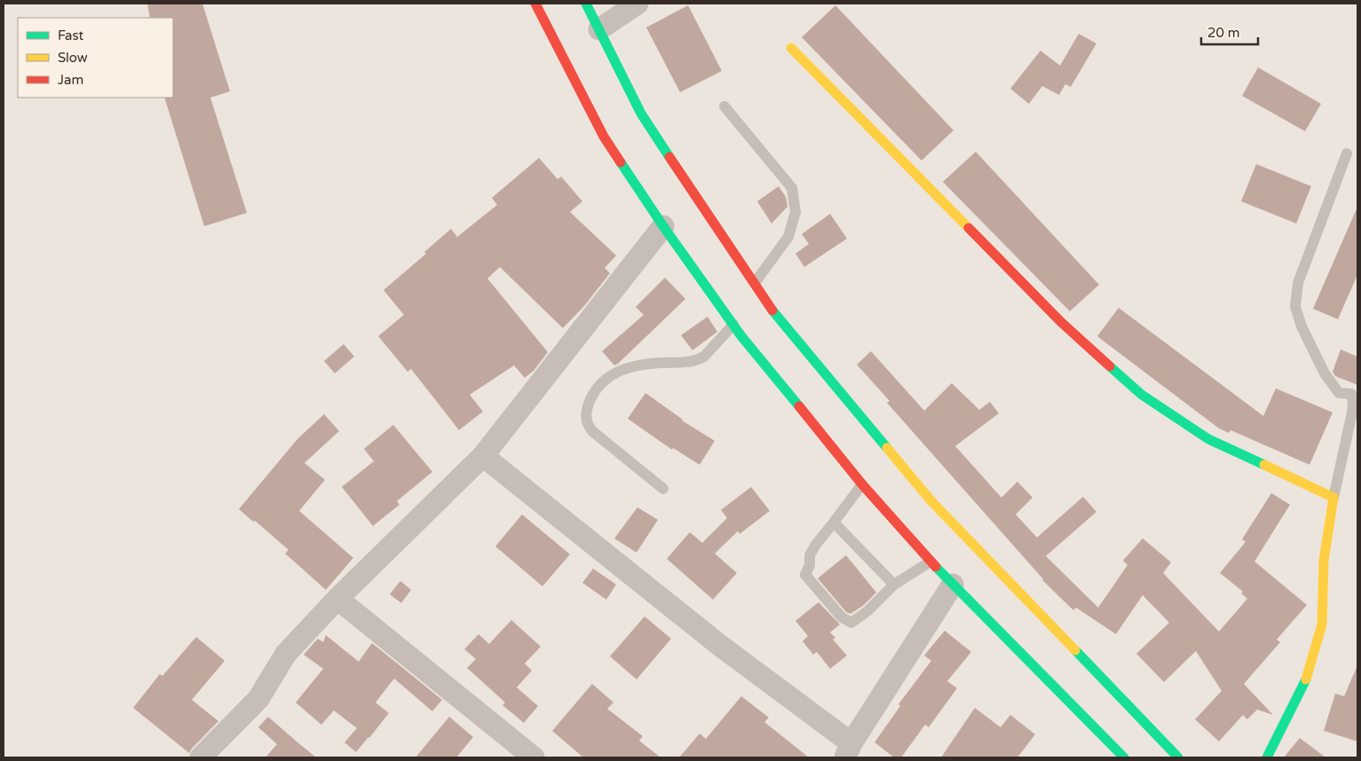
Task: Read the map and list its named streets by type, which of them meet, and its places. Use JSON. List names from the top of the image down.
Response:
{
  "legend": ["Fast", "Slow", "Jam"],
  "scale_bar": "20 m"
}
